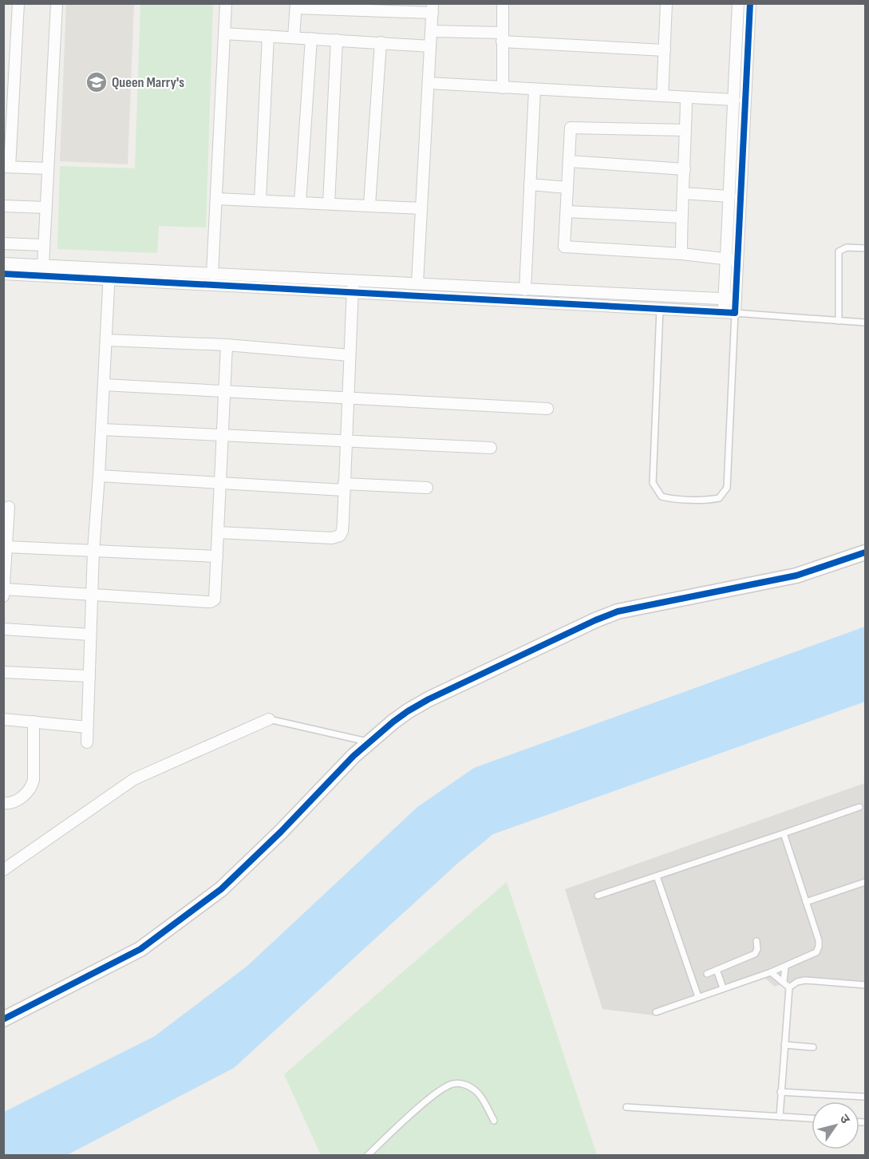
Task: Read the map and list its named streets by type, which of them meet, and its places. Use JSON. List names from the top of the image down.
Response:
{
  "places": {
    "school or university": ["Queen Marry's"]
  },
  "north": "top right"
}
